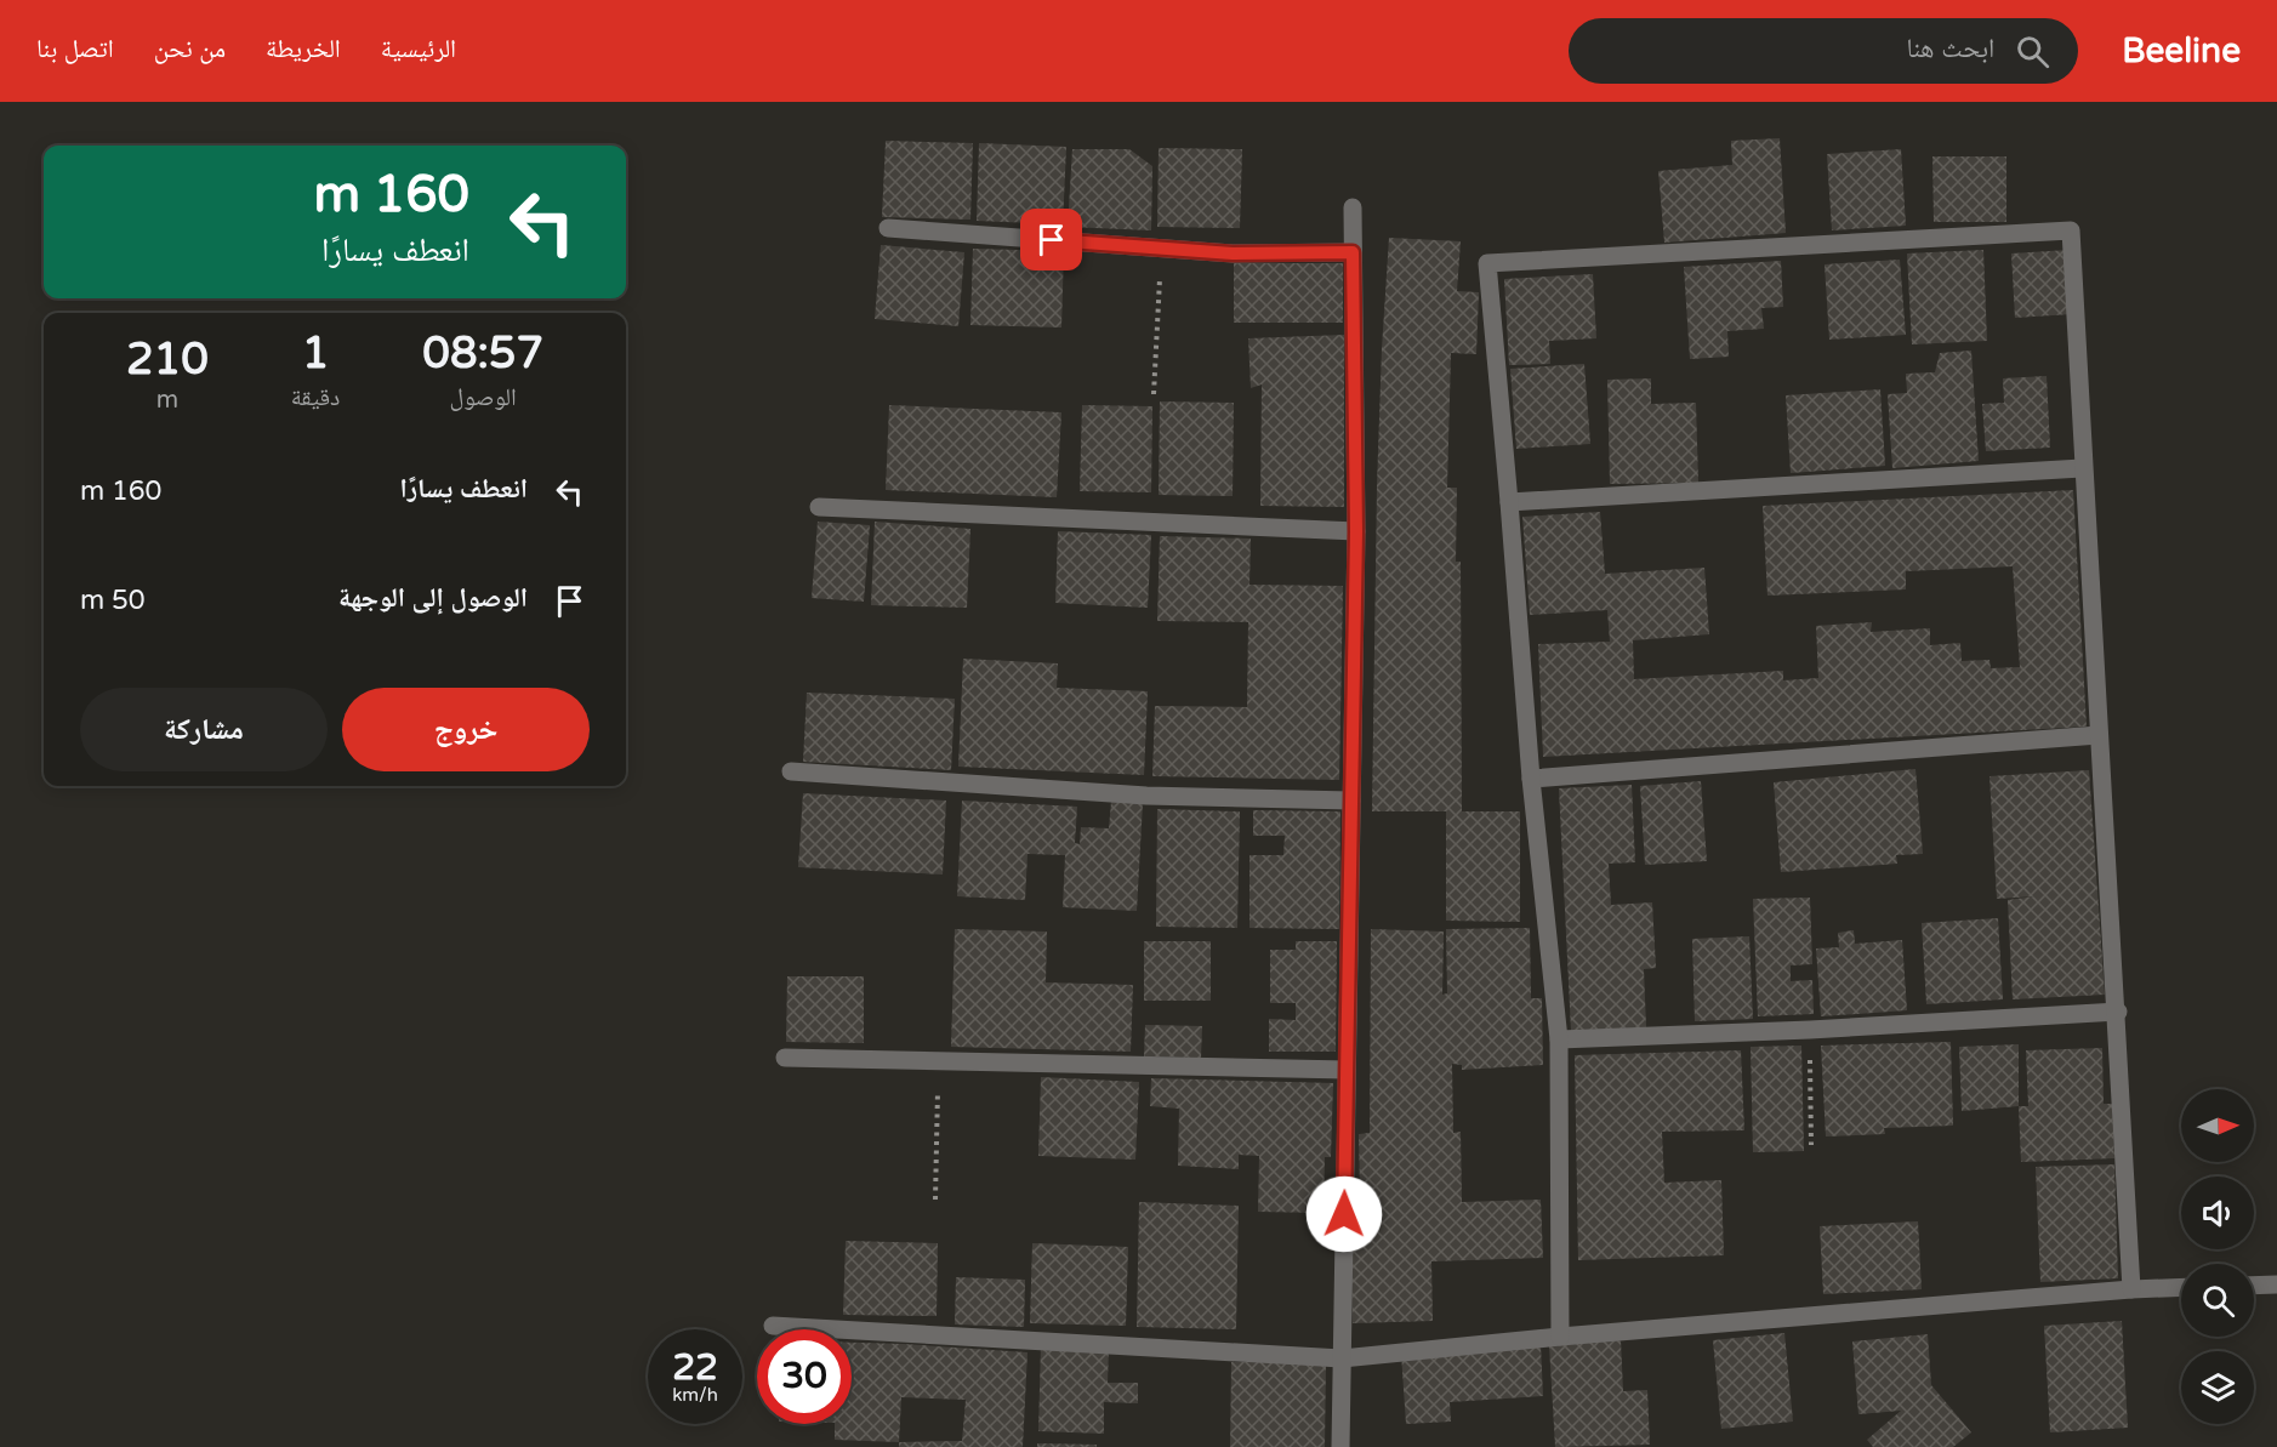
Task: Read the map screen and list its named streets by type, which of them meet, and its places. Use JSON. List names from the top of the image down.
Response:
{
  "north": "right",
  "page": {
    "header": "Beeline",
    "search": "ابحث هنا",
    "nav": [
      "الرئيسية",
      "الخريطة",
      "من نحن",
      "اتصل بنا"
    ],
    "turn": ["160 m", "انعطف يسارًا"],
    "eta": [
      "08:57",
      "الوصول",
      "1",
      "دقيقة",
      "210",
      "m"
    ],
    "list": [
      {
        "name": "انعطف يسارًا",
        "value": "160 m"
      },
      {
        "name": "الوصول إلى الوجهة",
        "value": "50 m"
      }
    ],
    "buttons": ["خروج", "مشاركة"],
    "speed": "22 km/h",
    "limit": "30"
  }
}
